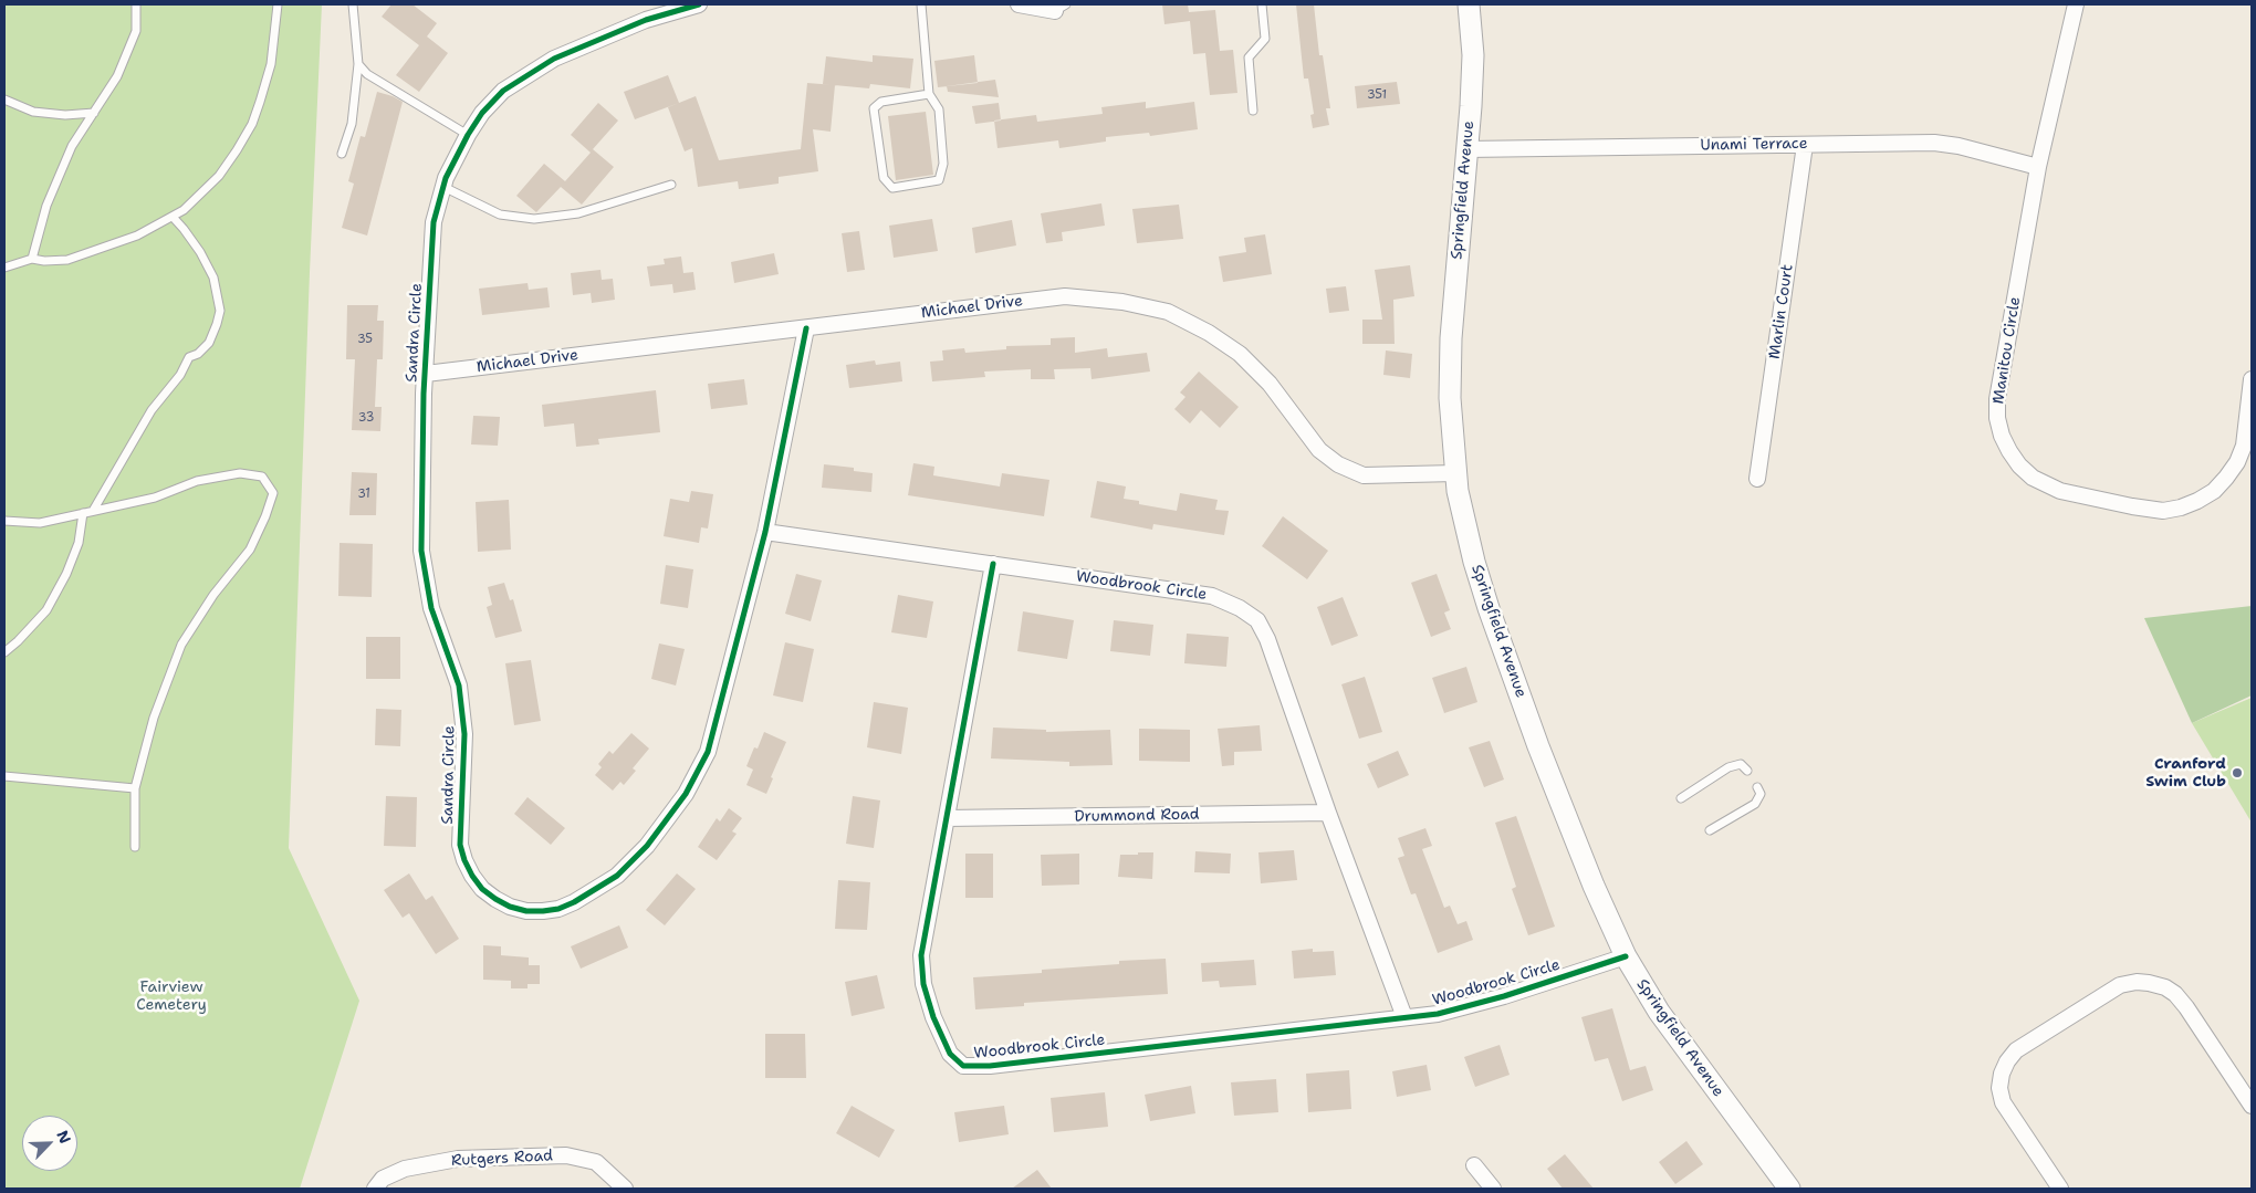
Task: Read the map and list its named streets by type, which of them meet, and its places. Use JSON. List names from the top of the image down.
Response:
{
  "streets": {
    "main road": ["Springfield Avenue"],
    "street": [
      "Unami Terrace",
      "Michael Drive",
      "Marlin Court",
      "Sandra Circle",
      "Manitou Circle",
      "Woodbrook Circle",
      "Drummond Road",
      "Rutgers Road"
    ]
  },
  "crossings": [
    ["Unami Terrace", "Springfield Avenue"],
    ["Unami Terrace", "Marlin Court"],
    ["Unami Terrace", "Manitou Circle"],
    ["Springfield Avenue", "Michael Drive"],
    ["Springfield Avenue", "Woodbrook Circle"],
    ["Michael Drive", "Sandra Circle"],
    ["Sandra Circle", "Woodbrook Circle"],
    ["Woodbrook Circle", "Drummond Road"]
  ],
  "parks": ["Fairview Cemetery"],
  "places": ["Cranford Swim Club"],
  "house_numbers": [
    "351",
    "35",
    "33",
    "31"
  ],
  "north": "top right"
}
